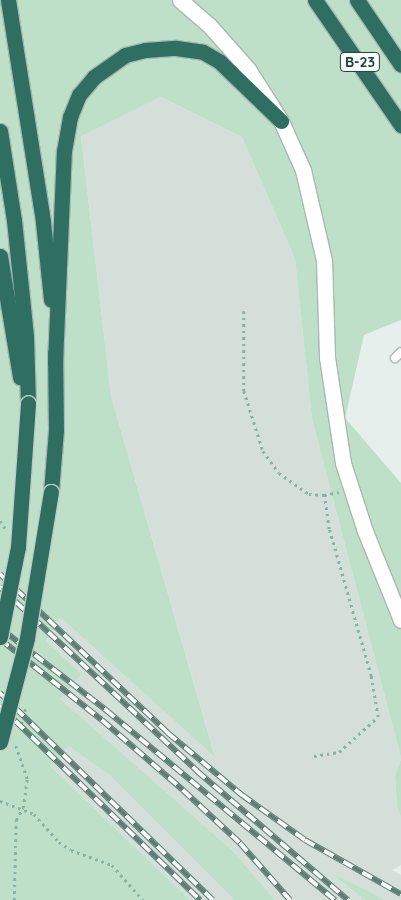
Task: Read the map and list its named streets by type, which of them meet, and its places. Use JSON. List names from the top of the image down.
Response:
{
  "streets": {
    "highway": ["B-23"]
  }
}
